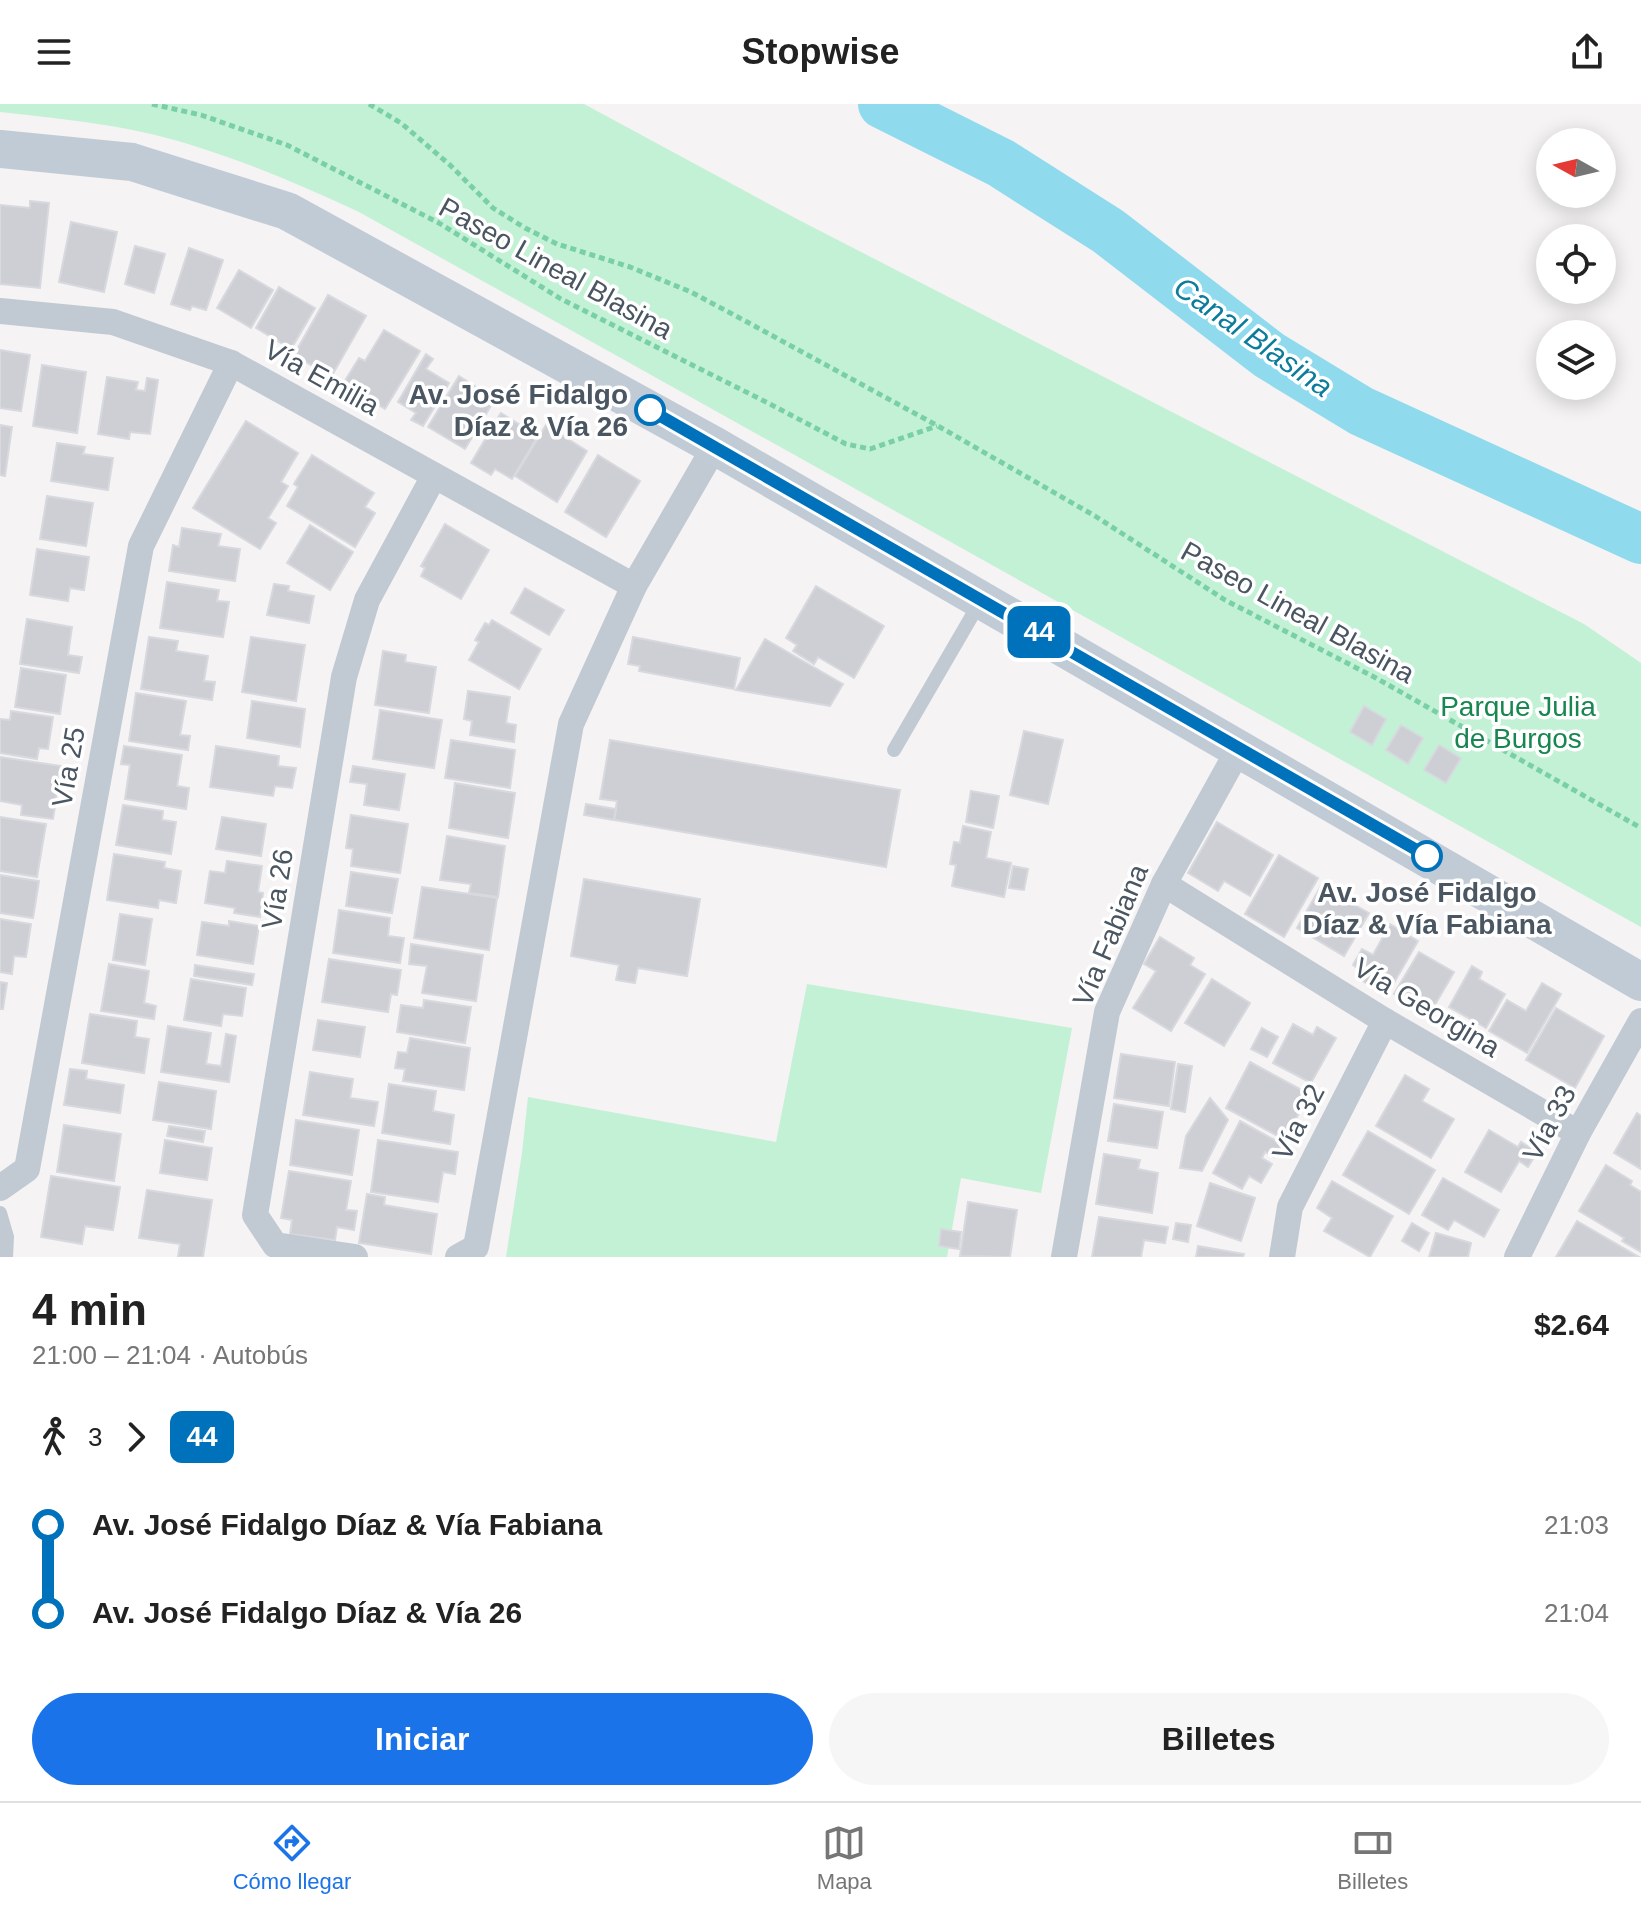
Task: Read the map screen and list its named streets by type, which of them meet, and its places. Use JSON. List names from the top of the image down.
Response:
{
  "streets": {
    "street": [
      "Vía Emilia",
      "Vía 25",
      "Vía 26",
      "Vía Fabiana",
      "Vía Georgina",
      "Vía 32",
      "Vía 33"
    ],
    "path": ["Paseo Lineal Blasina"]
  },
  "crossings": [
    ["Vía Emilia", "Vía 25"],
    ["Vía Emilia", "Vía 26"],
    ["Vía Fabiana", "Vía Georgina"],
    ["Vía Georgina", "Vía 32"],
    ["Vía Georgina", "Vía 33"]
  ],
  "water": ["Canal Blasina"],
  "parks": ["Parque Julia de Burgos"],
  "places": ["Av. José Fidalgo Díaz & Vía 26", "Av. José Fidalgo Díaz & Vía Fabiana"],
  "lines": ["bus line 44"],
  "north": "left",
  "page": {
    "header": "Stopwise",
    "on_map": "44",
    "heading": ["4 min", "21:00 – 21:04 · Autobús", "$2.64"],
    "legs": ["3", "44"],
    "list": [
      {
        "name": "Av. José Fidalgo Díaz & Vía Fabiana",
        "value": "21:03"
      },
      {
        "name": "Av. José Fidalgo Díaz & Vía 26",
        "value": "21:04"
      }
    ],
    "buttons": ["Iniciar", "Billetes"],
    "tabs": ["Cómo llegar", "Mapa", "Billetes"]
  }
}
